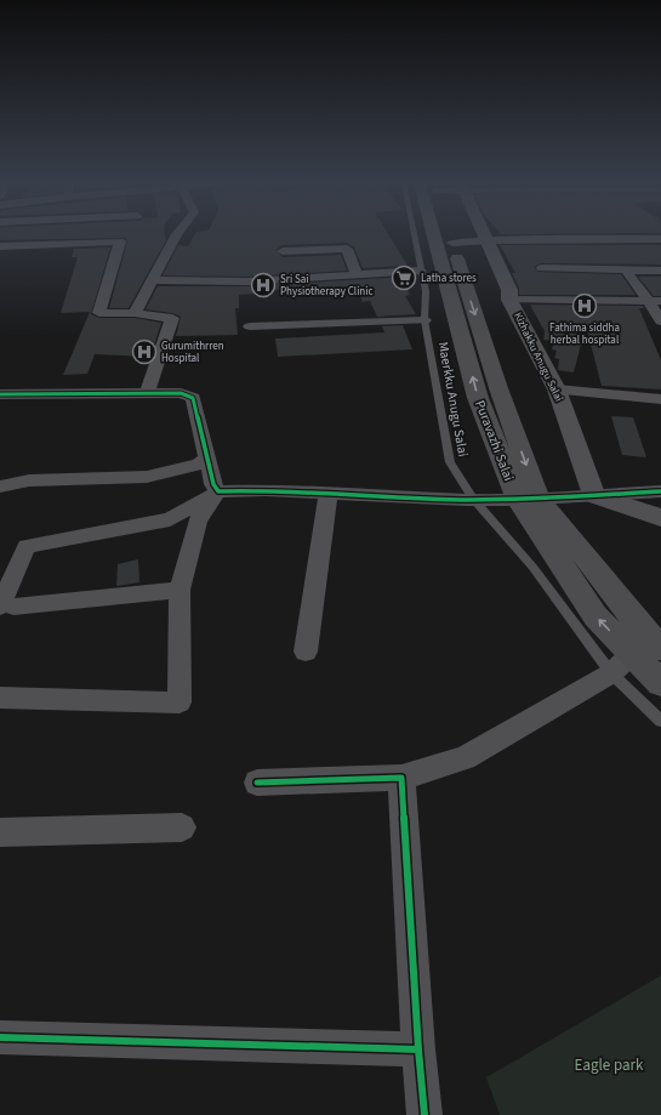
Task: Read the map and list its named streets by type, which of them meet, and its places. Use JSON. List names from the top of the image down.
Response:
{
  "streets": {
    "main road": ["Puravazhi Salai"],
    "street": ["Kizhakku Anugu Salai"],
    "lane": ["Maerkku Anugu Salai"]
  },
  "parks": ["Eagle park"],
  "places": {
    "supermarket": ["Latha stores"],
    "hospital": ["Sri Sai Physiotherapy Clinic", "Fathima siddha herbal hospital", "Gurumithrren Hospital"]
  }
}
